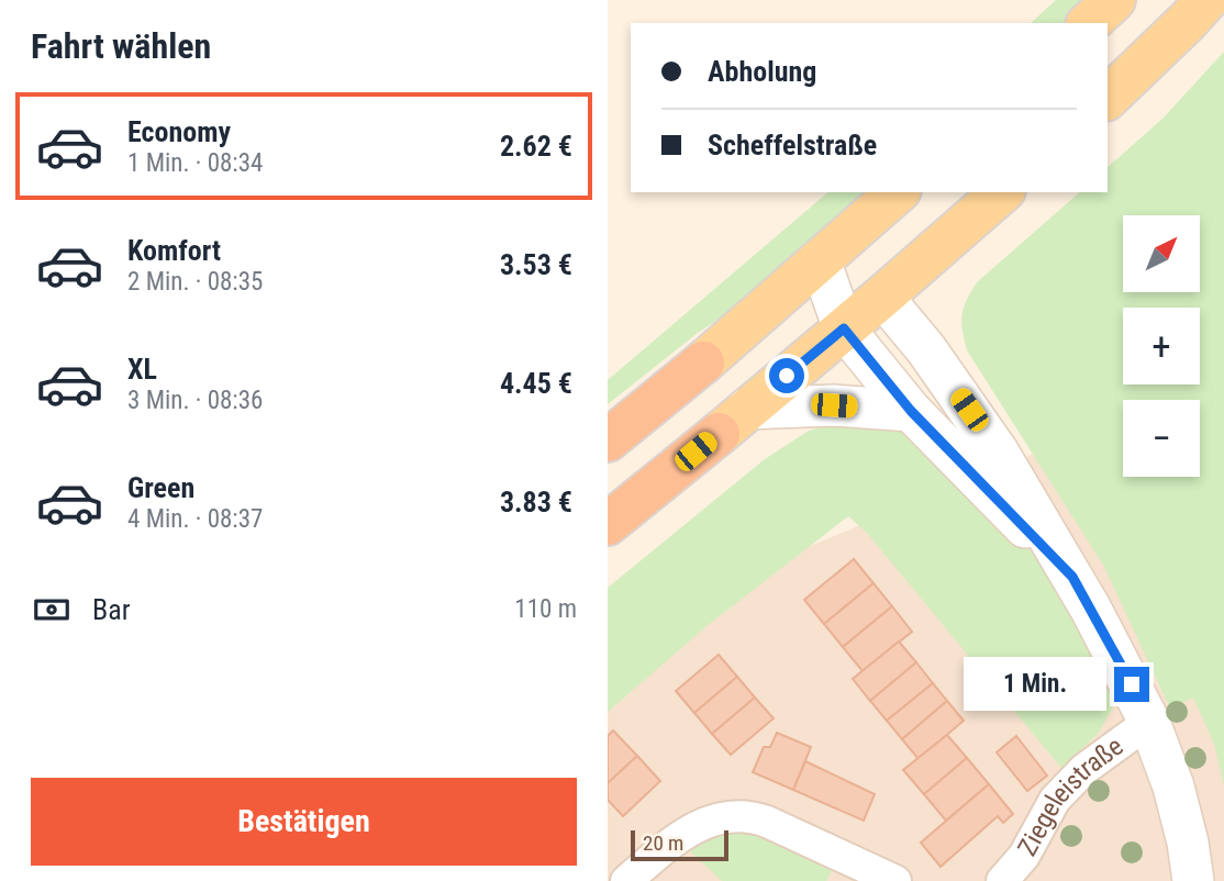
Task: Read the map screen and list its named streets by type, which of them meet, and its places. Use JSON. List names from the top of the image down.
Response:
{
  "streets": {
    "street": ["Ziegeleistraße"]
  },
  "scale_bar": "20 m",
  "north": "top right",
  "page": {
    "heading": "Fahrt wählen",
    "banner": ["Abholung", "Scheffelstraße"],
    "list": [
      {
        "name": "Economy",
        "note": "1 Min. · 08:34",
        "value": "2.62 €"
      },
      {
        "name": "Komfort",
        "note": "2 Min. · 08:35",
        "value": "3.53 €"
      },
      {
        "name": "XL",
        "note": "3 Min. · 08:36",
        "value": "4.45 €"
      },
      {
        "name": "Green",
        "note": "4 Min. · 08:37",
        "value": "3.83 €"
      }
    ],
    "map_buttons": ["+", "−"],
    "pay": ["Bar", "110 m"],
    "bubble": "1 Min.",
    "buttons": "Bestätigen",
    "scale": "20 m"
  }
}
